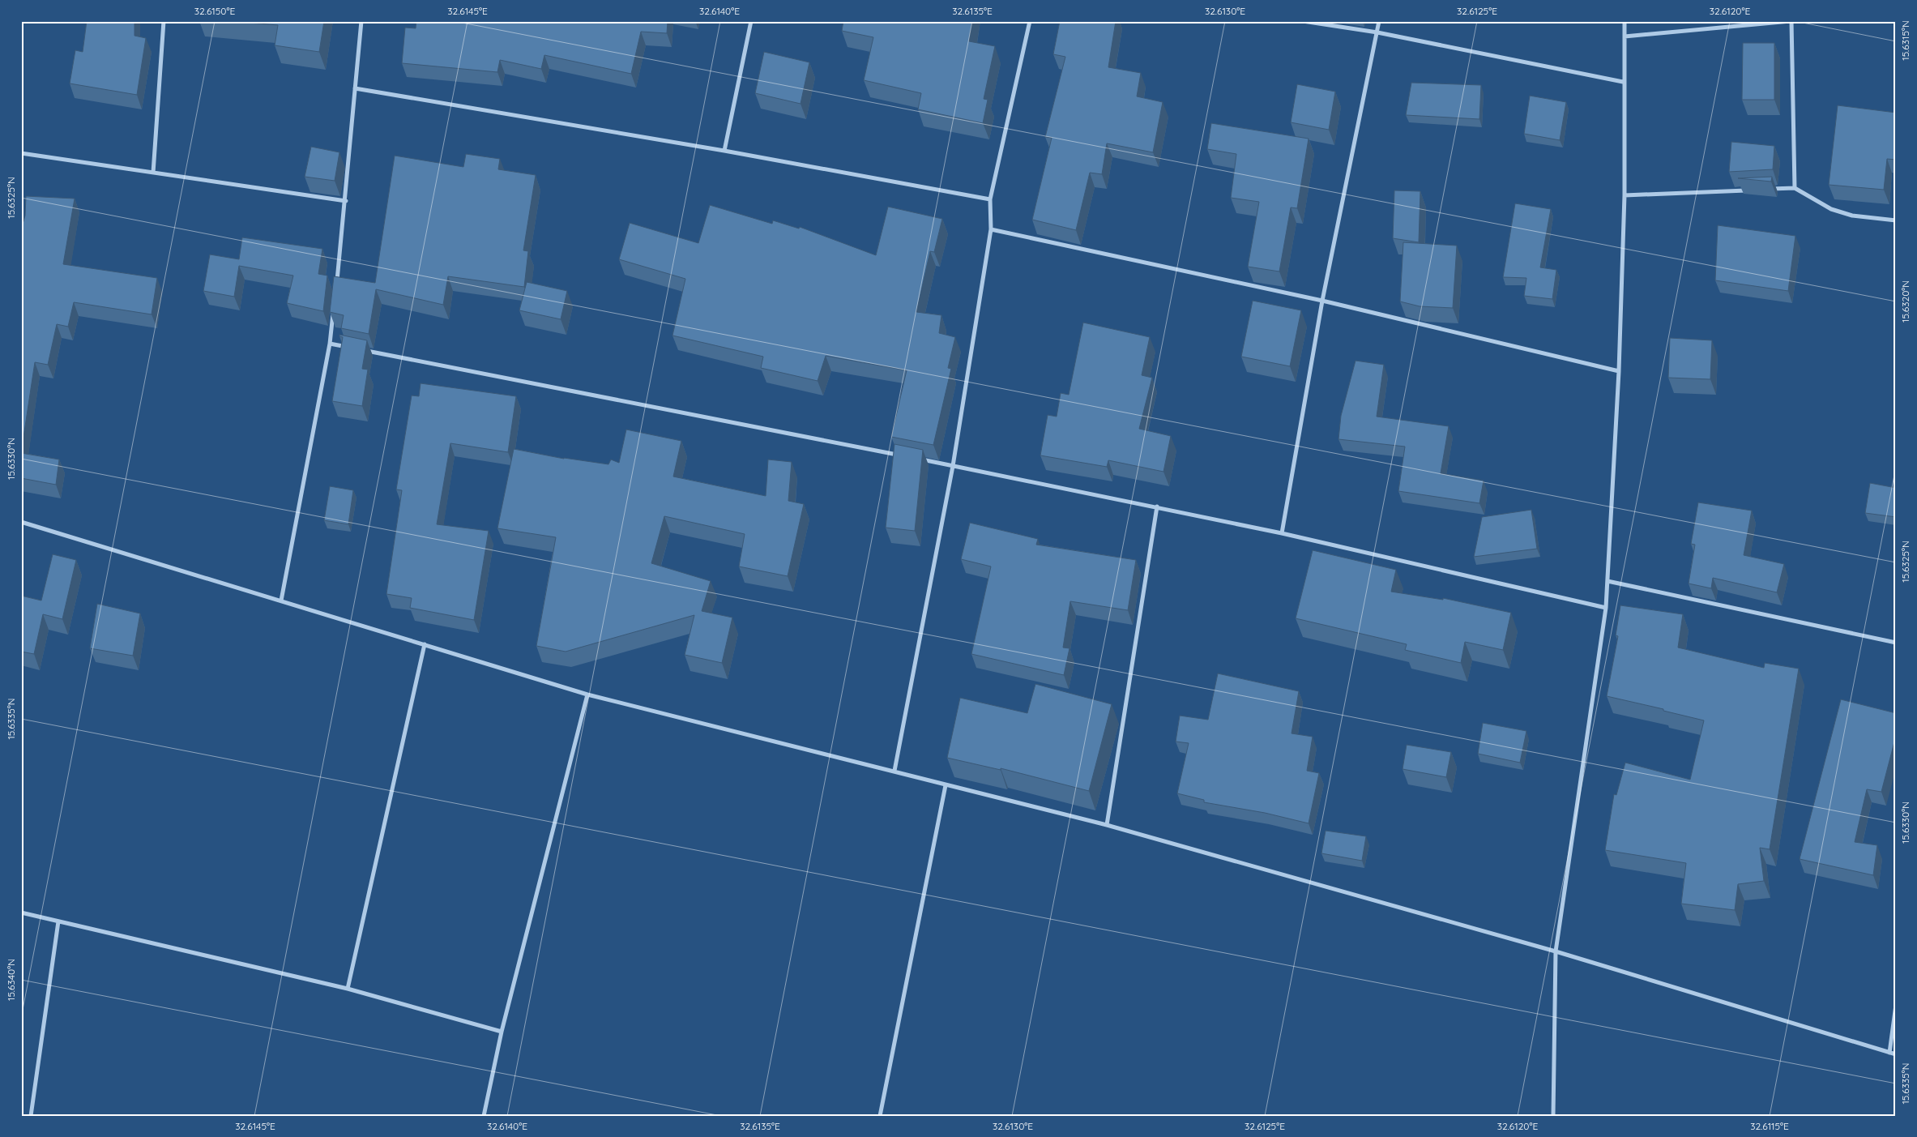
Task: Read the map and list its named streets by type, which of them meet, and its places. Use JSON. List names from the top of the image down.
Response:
{
  "coordinates": [
    "32.6150°E",
    "32.6145°E",
    "32.6140°E",
    "32.6135°E",
    "32.6130°E",
    "32.6125°E",
    "32.6120°E",
    "15.6315°N",
    "15.6325°N",
    "15.6320°N",
    "15.6330°N",
    "15.6335°N",
    "15.6340°N",
    "32.6115°E"
  ]
}
